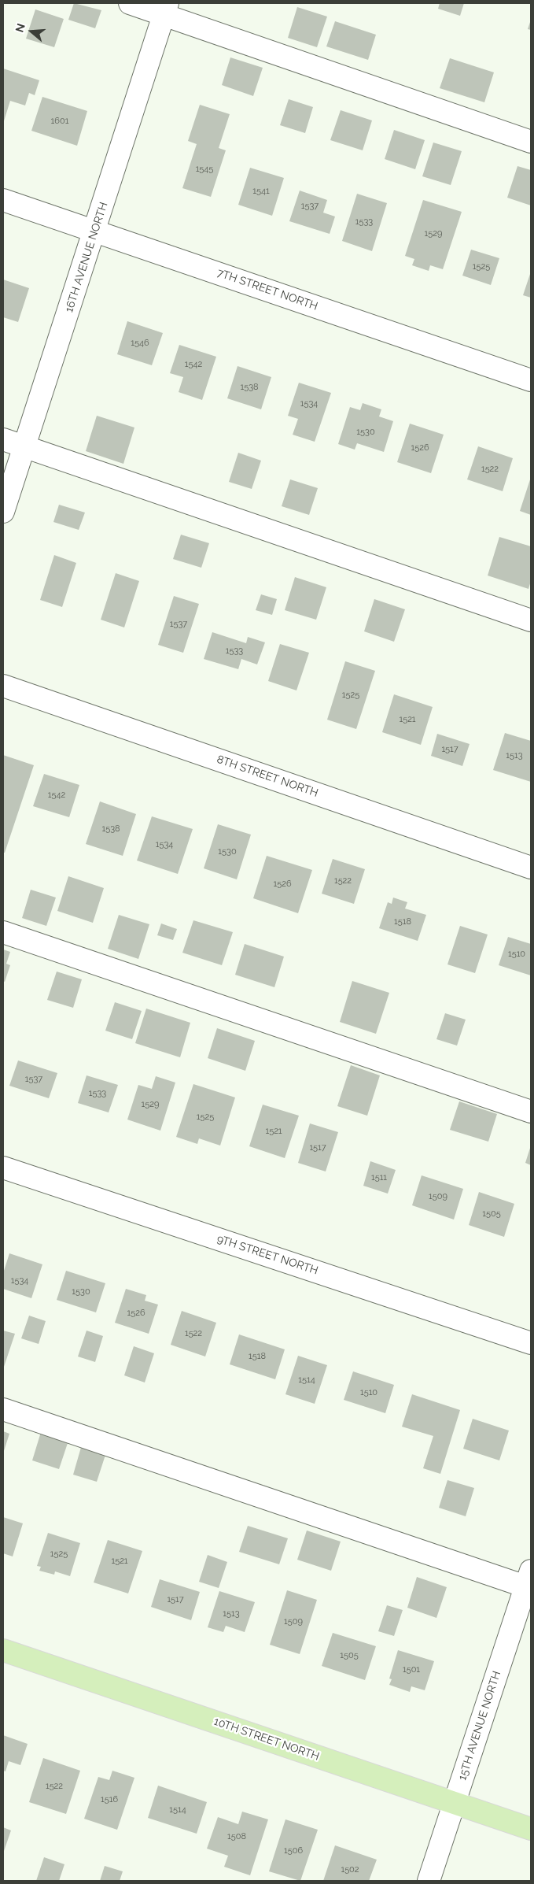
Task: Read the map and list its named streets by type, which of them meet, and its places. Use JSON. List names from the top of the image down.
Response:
{
  "streets": {
    "main road": ["10TH STREET NORTH"],
    "street": [
      "16TH AVENUE NORTH",
      "7TH STREET NORTH",
      "8TH STREET NORTH",
      "9TH STREET NORTH",
      "15TH AVENUE NORTH"
    ]
  },
  "crossings": [
    ["16TH AVENUE NORTH", "7TH STREET NORTH"],
    ["15TH AVENUE NORTH", "10TH STREET NORTH"]
  ],
  "house_numbers": [
    "1601",
    "1545",
    "1541",
    "1537",
    "1533",
    "1529",
    "1525",
    "1546",
    "1542",
    "1538",
    "1534",
    "1530",
    "1526",
    "1522",
    "1537",
    "1533",
    "1525",
    "1521",
    "1517",
    "1513",
    "1542",
    "1538",
    "1534",
    "1530",
    "1522",
    "1526",
    "1518",
    "1510",
    "1537",
    "1533",
    "1529",
    "1525",
    "1521",
    "1517",
    "1511",
    "1509",
    "1505",
    "1534",
    "1530",
    "1526",
    "1522",
    "1518",
    "1514",
    "1510",
    "1525",
    "1521",
    "1517",
    "1513",
    "1509",
    "1505",
    "1501",
    "1522",
    "1516",
    "1514",
    "1508",
    "1506",
    "1502"
  ],
  "north": "left"
}
